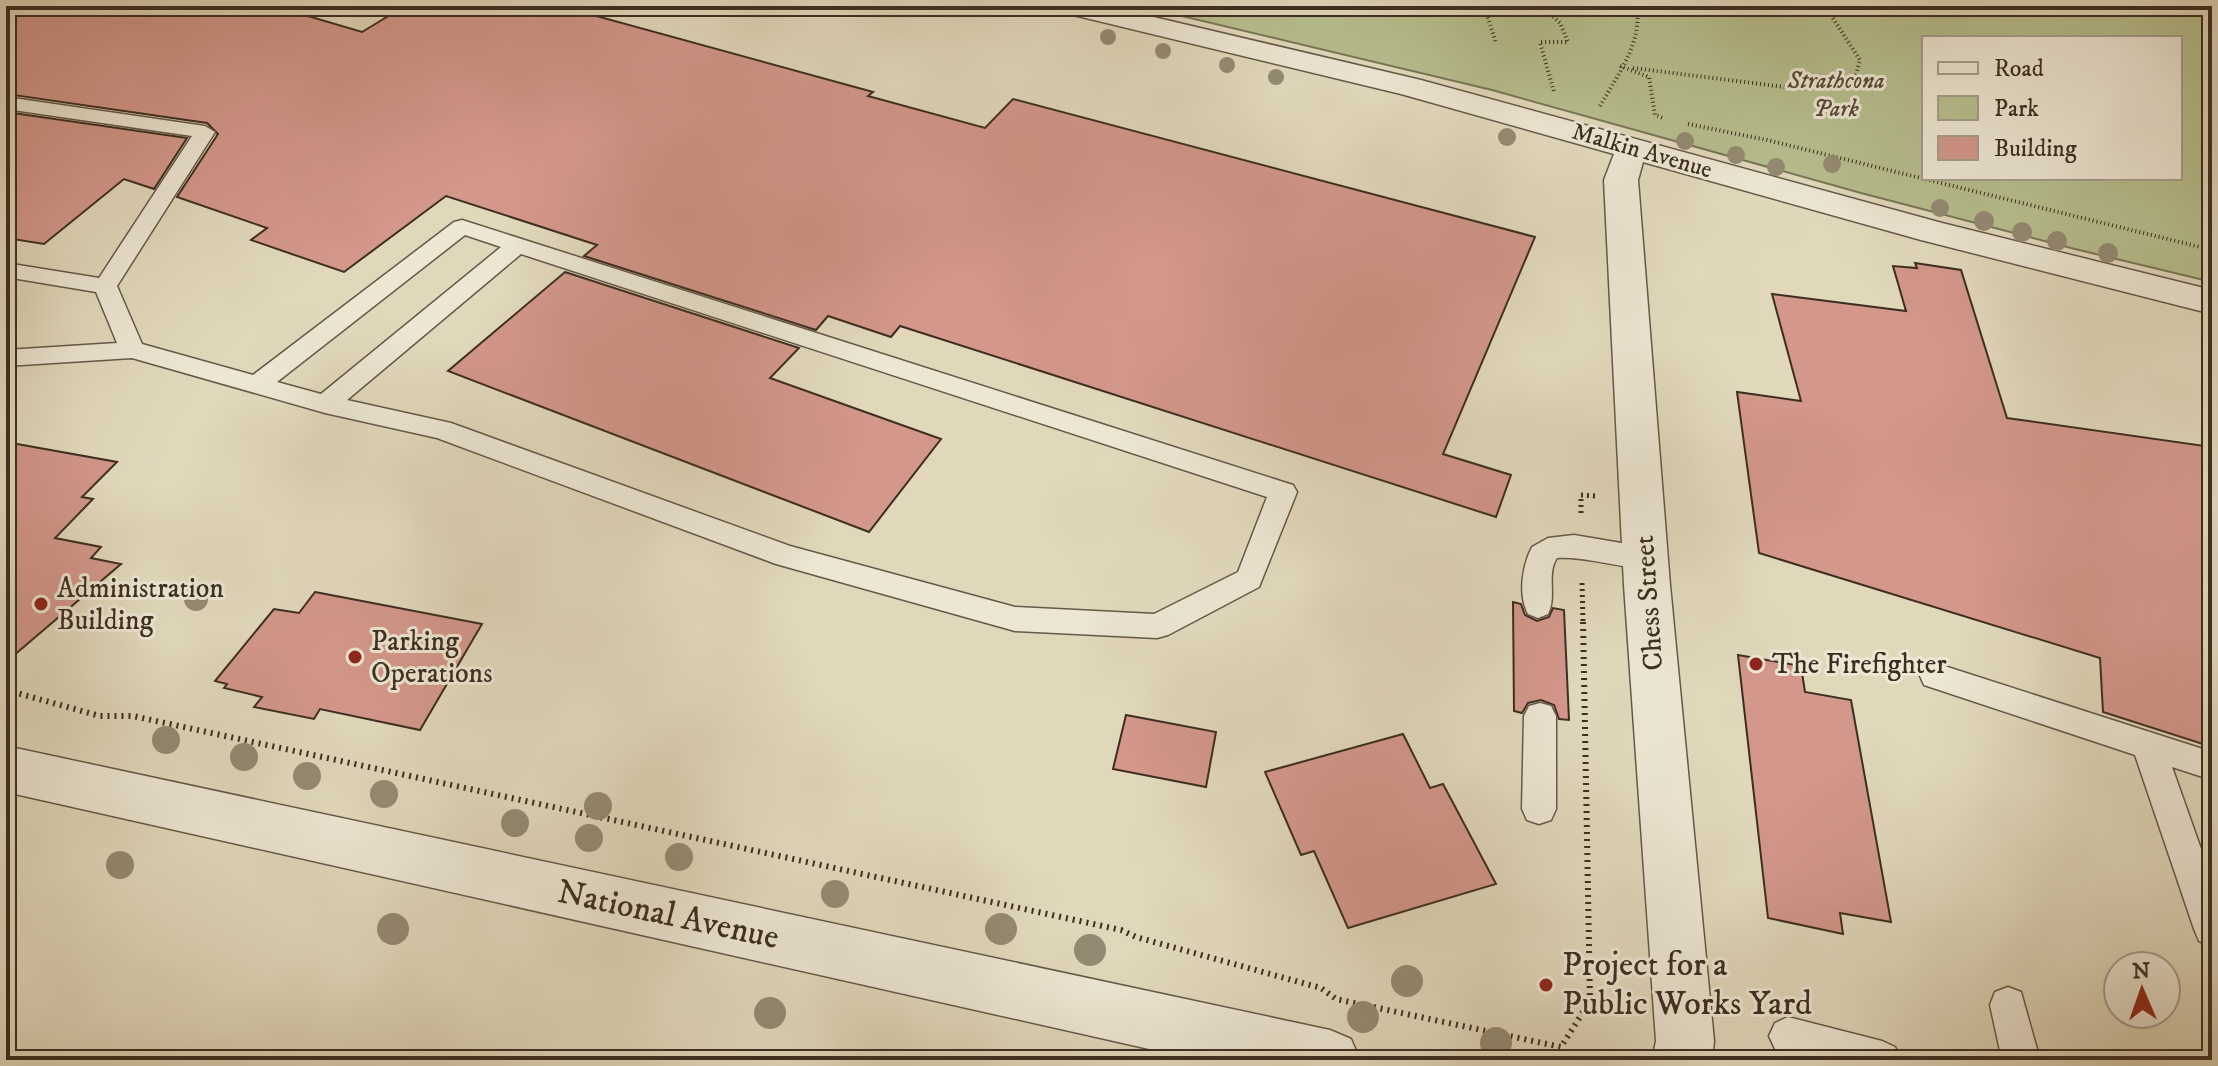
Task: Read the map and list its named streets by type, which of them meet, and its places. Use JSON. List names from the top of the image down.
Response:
{
  "streets": {
    "street": ["Malkin Avenue", "Chess Street", "National Avenue"]
  },
  "crossings": [
    ["Malkin Avenue", "Chess Street"]
  ],
  "parks": ["Strathcona Park"],
  "places": [
    "Administration Building",
    "Parking Operations",
    "The Firefighter",
    "Project for a Public Works Yard"
  ],
  "legend": ["Road", "Park", "Building"],
  "north": "top"
}
